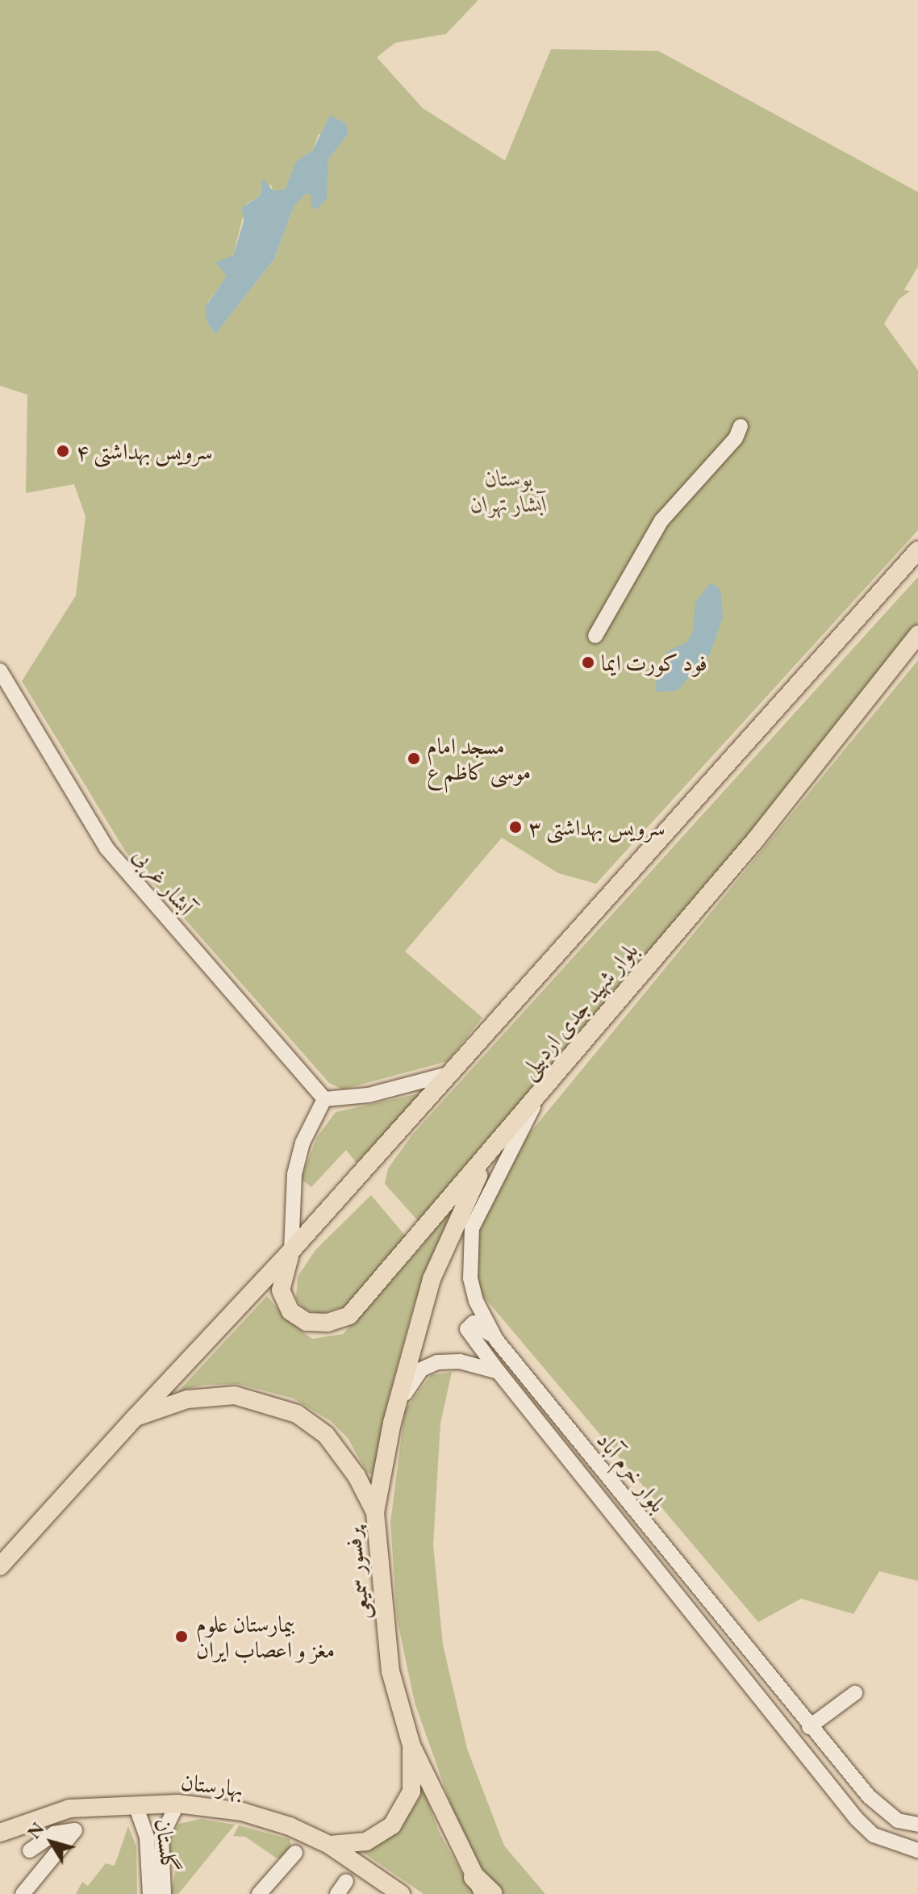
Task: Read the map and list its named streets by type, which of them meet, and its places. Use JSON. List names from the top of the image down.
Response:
{
  "streets": {
    "main road": ["بلوار شهید جدی اردبیلی", "پرفسور سمیعی", "بهارستان"],
    "street": ["آبشار غربی", "بلوار خرم آباد", "گلستان"]
  },
  "crossings": [
    ["بلوار شهید جدی اردبیلی", "بلوار خرم آباد"],
    ["بلوار شهید جدی اردبیلی", "پرفسور سمیعی"],
    ["بهارستان", "گلستان"]
  ],
  "parks": ["بوستان آبشار تهران"],
  "places": [
    "سرویس بهداشتی ۴",
    "فود کورت ایما",
    "مسجد امام موسی کاظم ع",
    "سرویس بهداشتی ۳",
    "بیمارستان علوم مغز و اعصاب ایران"
  ],
  "north": "top left"
}
